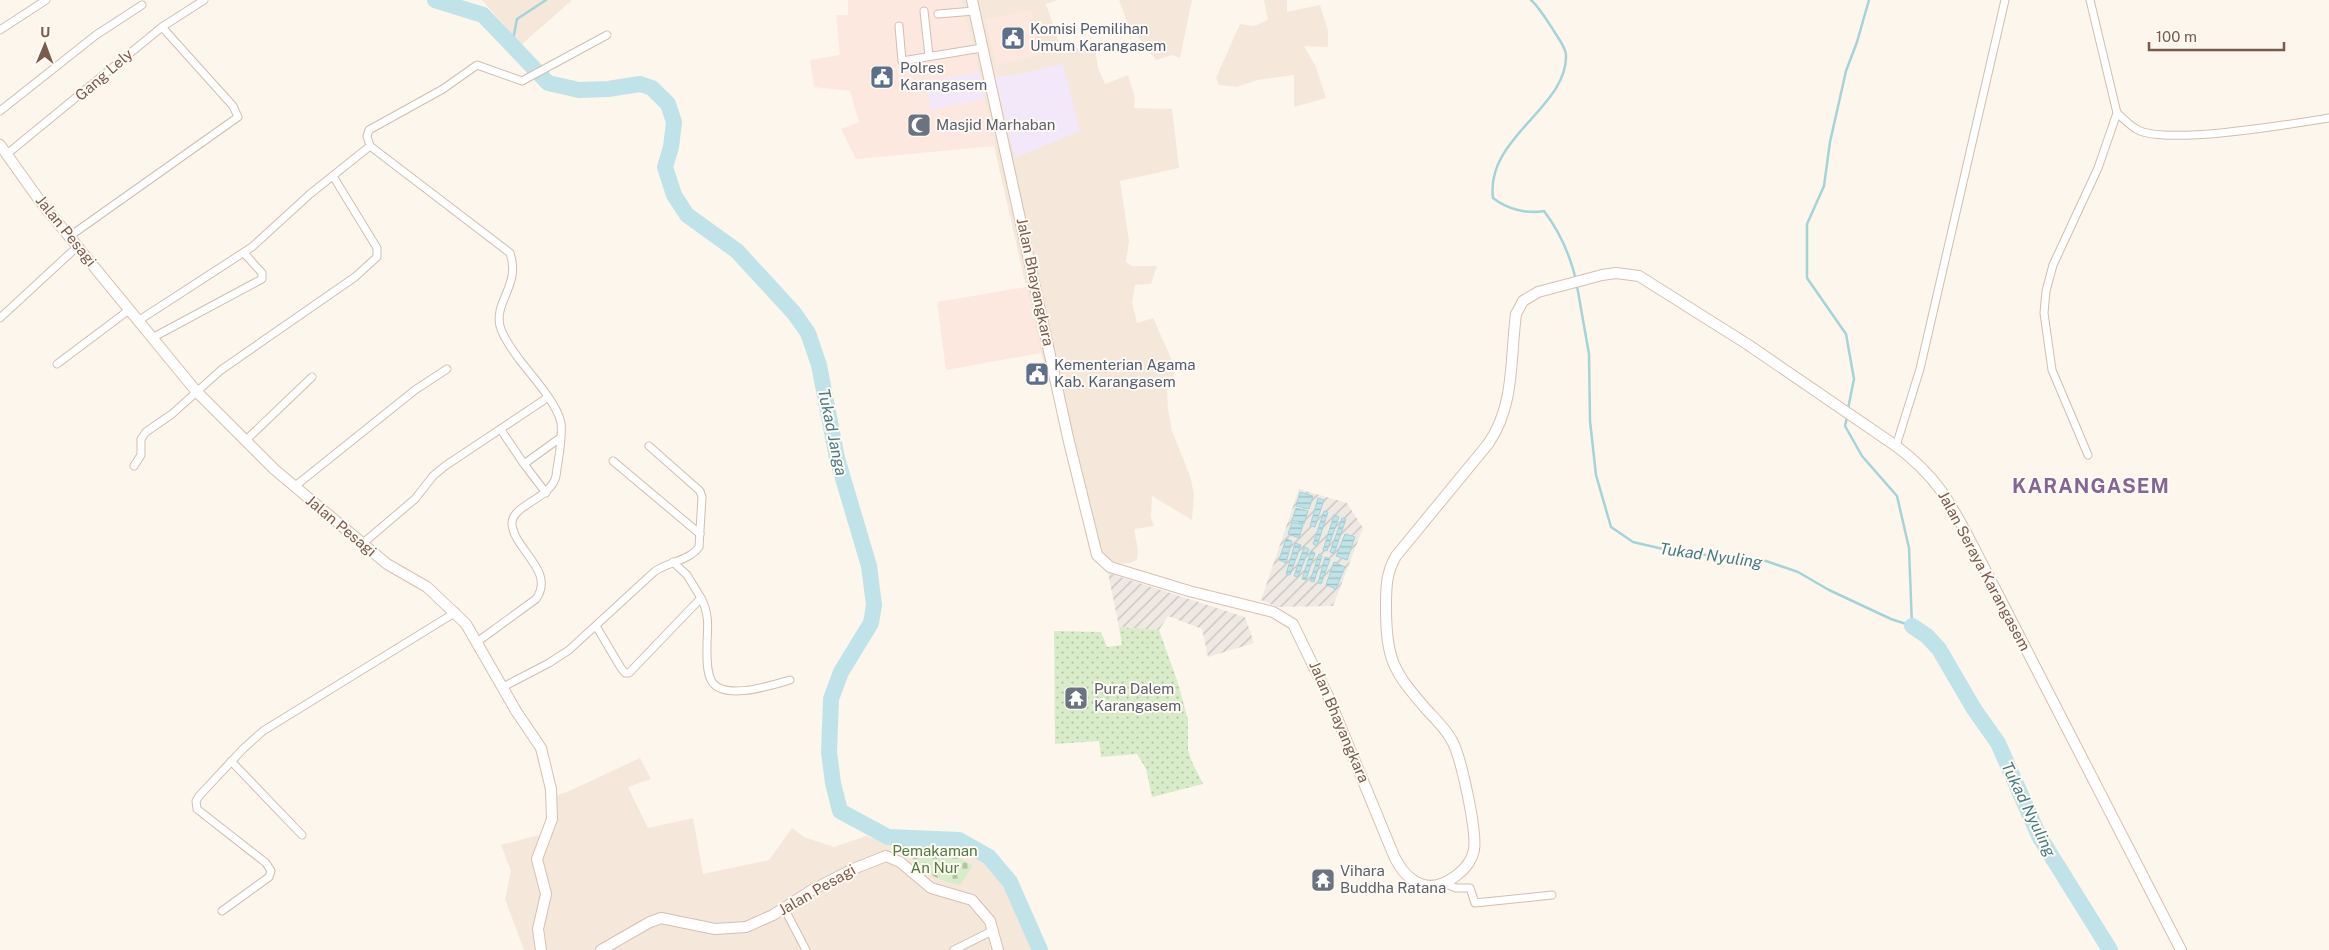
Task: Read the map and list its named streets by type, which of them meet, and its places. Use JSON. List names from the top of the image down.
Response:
{
  "streets": {
    "street": [
      "Gang Lely",
      "Jalan Pesagi",
      "Jalan Bhayangkara",
      "Jalan Seraya Karangasem"
    ]
  },
  "crossings": [
    ["Gang Lely", "Jalan Pesagi"],
    ["Jalan Bhayangkara", "Jalan Seraya Karangasem"]
  ],
  "districts": ["KARANGASEM"],
  "water": ["Tukad Janga", "Tukad Nyuling"],
  "parks": ["Pemakaman An Nur"],
  "places": {
    "public building": ["Komisi Pemilihan Umum Karangasem", "Polres Karangasem", "Kementerian Agama Kab. Karangasem"],
    "mosque": ["Masjid Marhaban"],
    "temple": ["Pura Dalem Karangasem", "Vihara Buddha Ratana"]
  },
  "scale_bar": "100 m",
  "north": "top"
}
